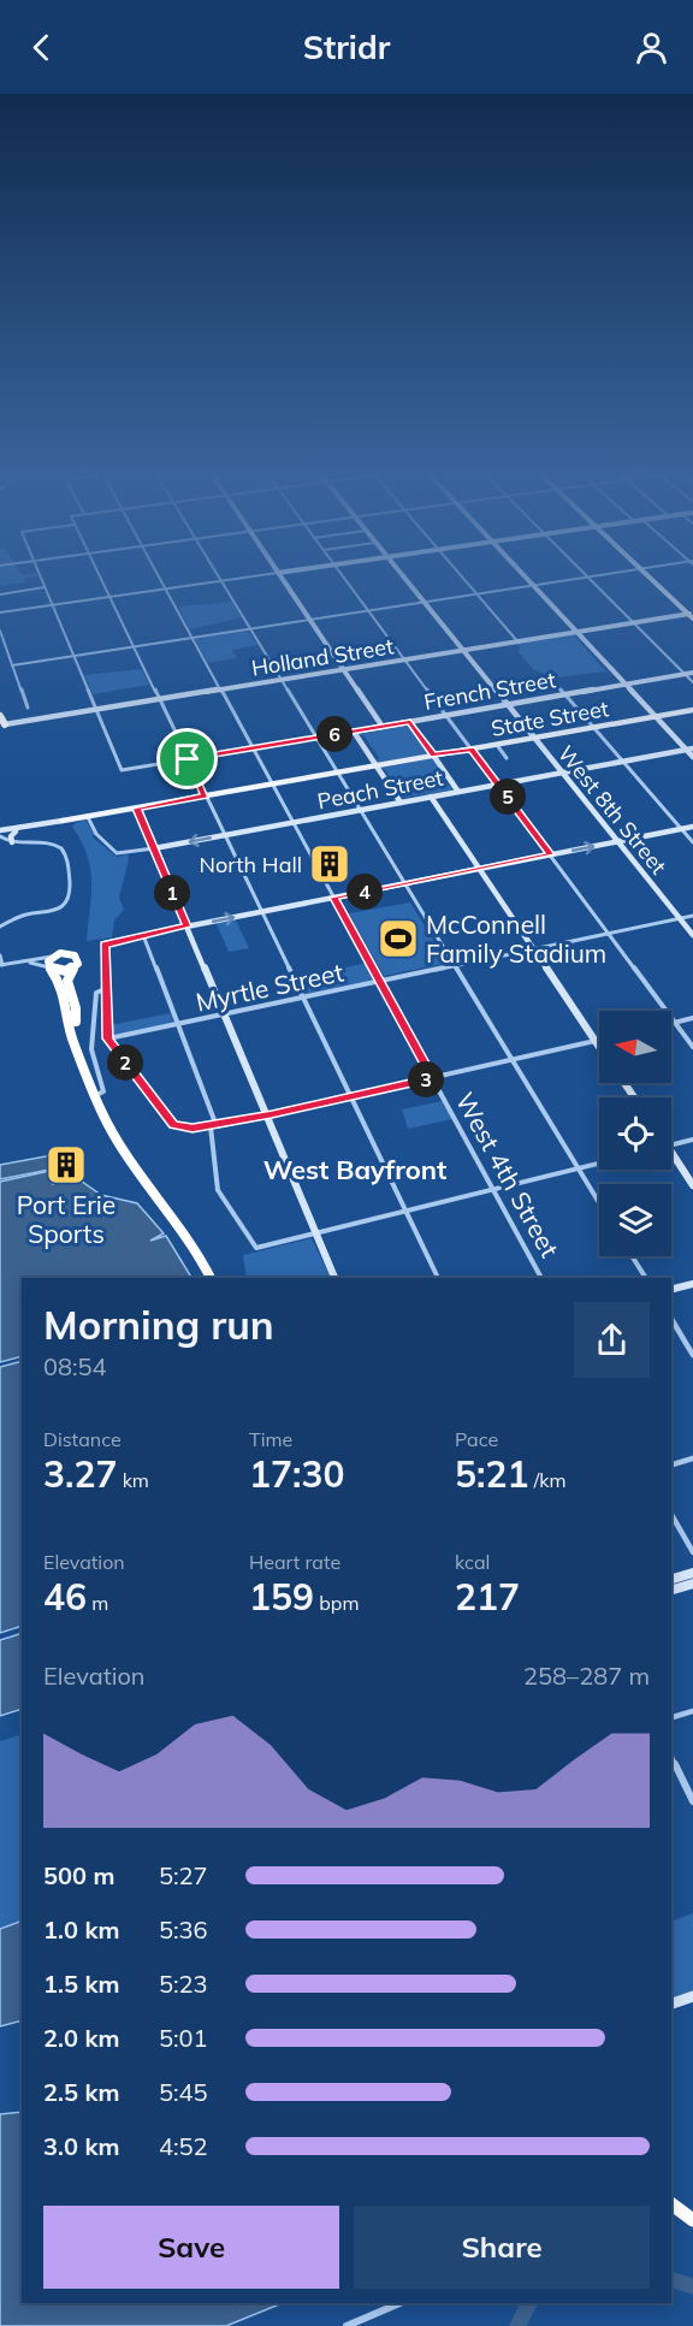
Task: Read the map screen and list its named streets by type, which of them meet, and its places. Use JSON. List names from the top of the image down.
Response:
{
  "streets": {
    "main road": ["State Street"],
    "street": [
      "Holland Street",
      "French Street",
      "Peach Street",
      "West 8th Street",
      "Myrtle Street",
      "West 4th Street"
    ]
  },
  "crossings": [
    ["Holland Street", "French Street"],
    ["Holland Street", "West 8th Street"],
    ["Holland Street", "West 4th Street"],
    ["French Street", "West 8th Street"],
    ["French Street", "West 4th Street"],
    ["State Street", "Peach Street"],
    ["State Street", "West 8th Street"],
    ["State Street", "West 4th Street"],
    ["Peach Street", "West 8th Street"],
    ["Peach Street", "West 4th Street"],
    ["West 8th Street", "Myrtle Street"],
    ["Myrtle Street", "West 4th Street"]
  ],
  "districts": ["West Bayfront"],
  "places": {
    "building": ["North Hall", "Port Erie Sports"],
    "sports": ["McConnell Family Stadium"]
  },
  "north": "left",
  "page": {
    "header": "Stridr",
    "pins": [
      "6",
      "5",
      "4",
      "1",
      "2",
      "3"
    ],
    "heading": ["Morning run", "08:54"],
    "stats": [
      ["Distance", "3.27 km"],
      ["Time", "17:30"],
      ["Pace", "5:21 /km"],
      ["Elevation", "46 m"],
      ["Heart rate", "159 bpm"],
      ["kcal", "217"]
    ],
    "chart": ["Elevation", "258–287 m"],
    "list": [
      {
        "name": "500 m",
        "note": "5:27"
      },
      {
        "name": "1.0 km",
        "note": "5:36"
      },
      {
        "name": "1.5 km",
        "note": "5:23"
      },
      {
        "name": "2.0 km",
        "note": "5:01"
      },
      {
        "name": "2.5 km",
        "note": "5:45"
      },
      {
        "name": "3.0 km",
        "note": "4:52"
      }
    ],
    "buttons": ["Save", "Share"]
  }
}
